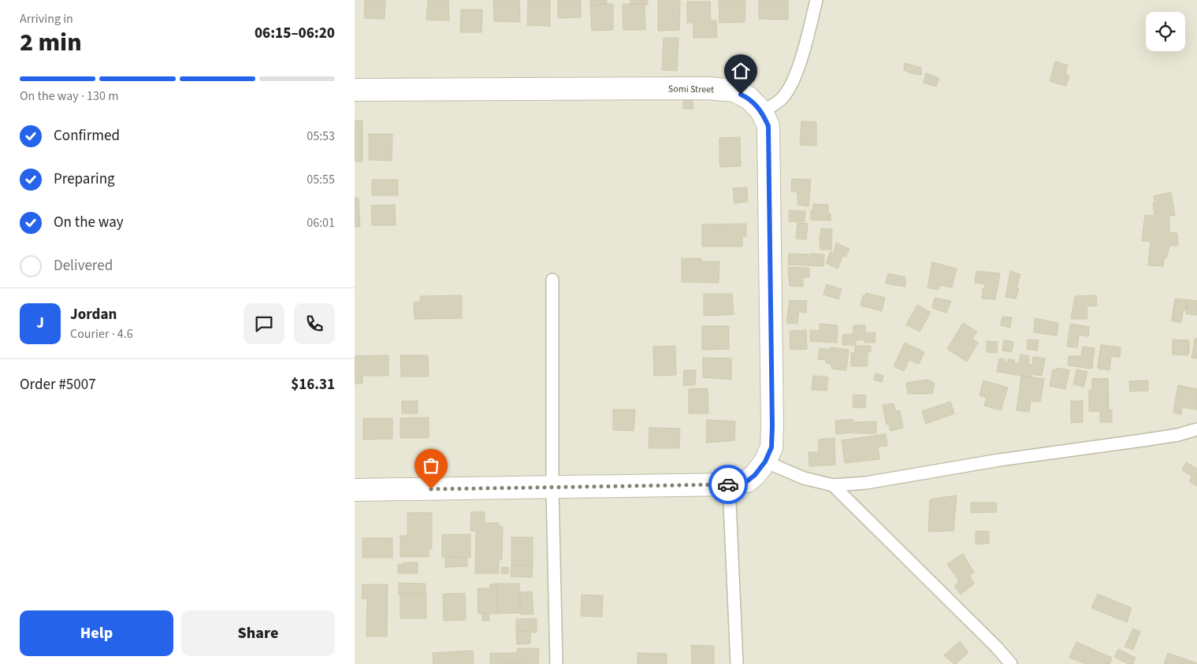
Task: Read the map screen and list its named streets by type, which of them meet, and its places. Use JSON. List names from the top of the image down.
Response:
{
  "streets": {
    "street": ["Somi Street"]
  },
  "page": {
    "heading": ["2 min", "Arriving in", "06:15–06:20"],
    "panel": [
      "Jordan",
      "Courier · 4.6",
      "Order #5007",
      "$16.31"
    ],
    "bar": "On the way · 130 m",
    "list": [
      ["Confirmed", "05:53"],
      ["Preparing", "05:55"],
      ["On the way", "06:01"],
      "Delivered"
    ],
    "round": "J",
    "buttons": ["Help", "Share"]
  }
}
